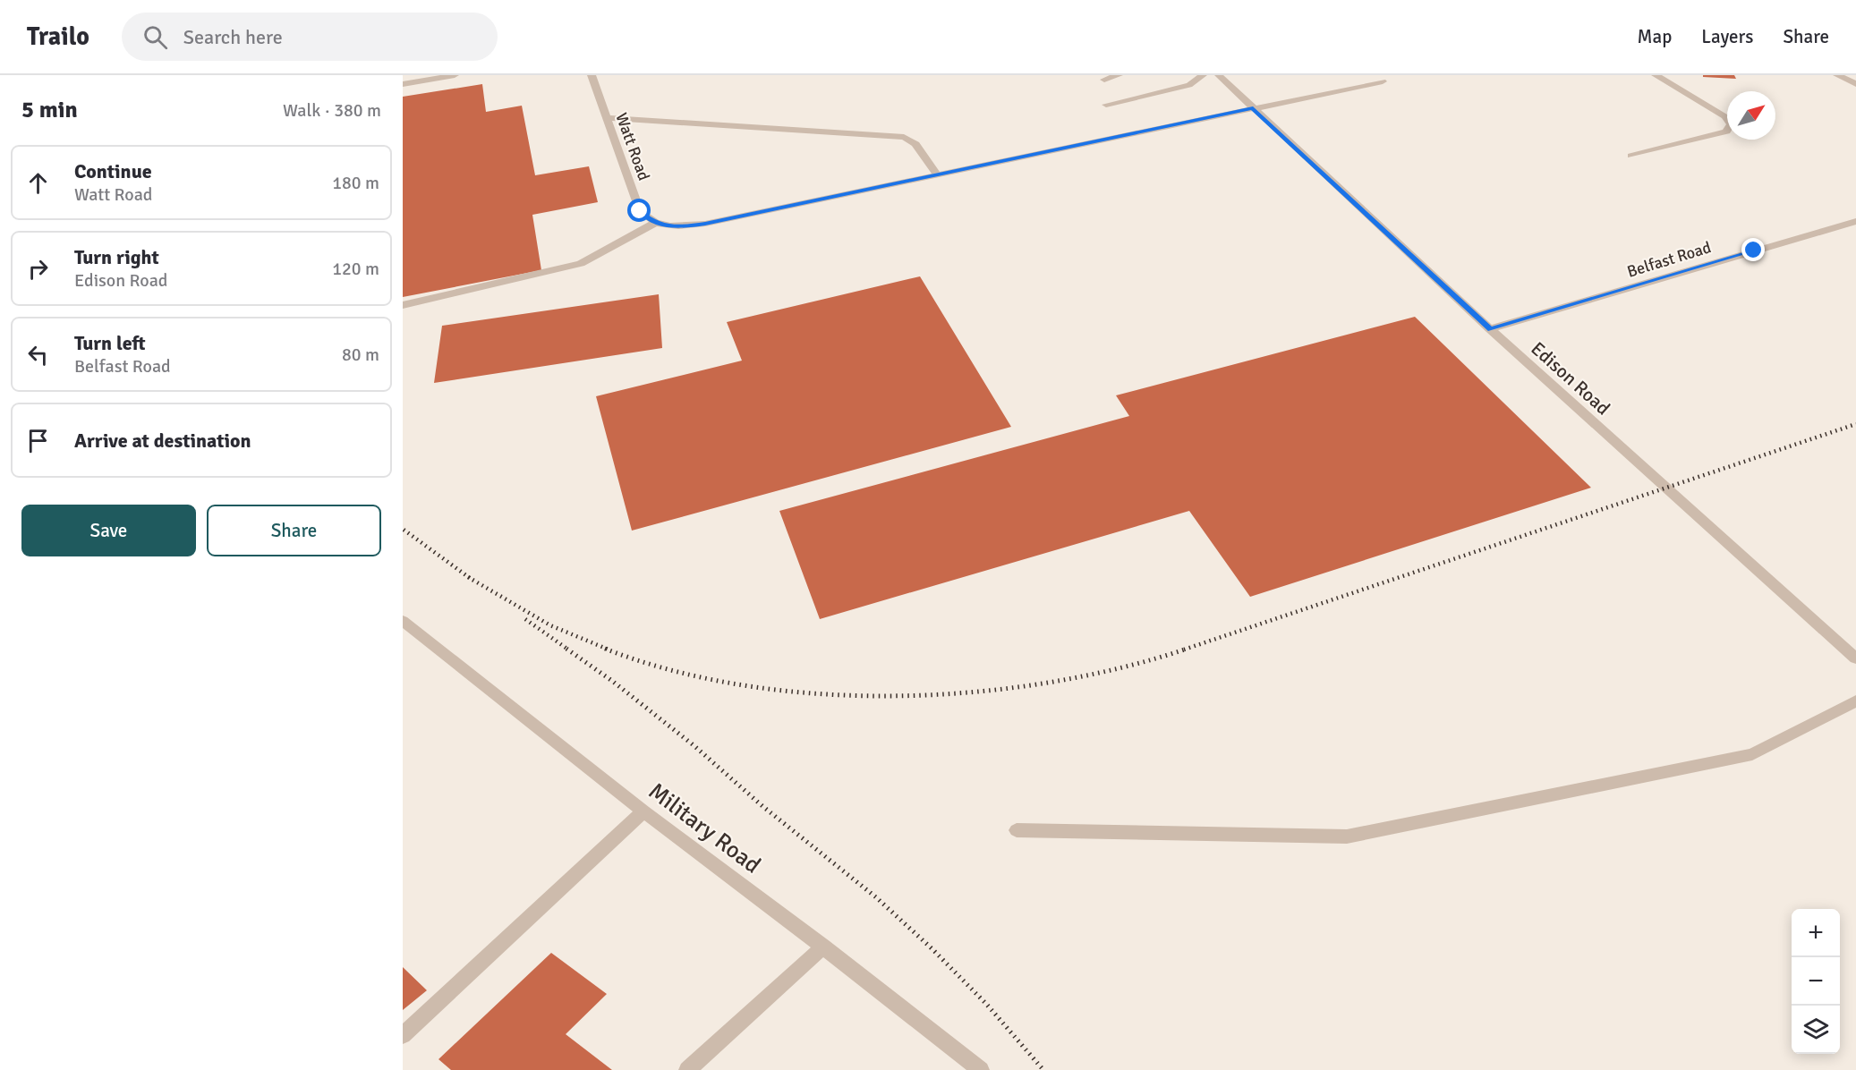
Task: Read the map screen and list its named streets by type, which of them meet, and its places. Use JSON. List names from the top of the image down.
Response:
{
  "streets": {
    "street": [
      "Watt Road",
      "Belfast Road",
      "Edison Road",
      "Military Road"
    ]
  },
  "crossings": [
    ["Belfast Road", "Edison Road"]
  ],
  "north": "top right",
  "page": {
    "header": "Trailo",
    "search": "Search here",
    "nav": ["Map", "Layers", "Share"],
    "heading": ["5 min", "Walk · 380 m"],
    "list": [
      ["Continue", "Watt Road", "180 m"],
      ["Turn right", "Edison Road", "120 m"],
      ["Turn left", "Belfast Road", "80 m"],
      "Arrive at destination"
    ],
    "buttons": ["Save", "Share"],
    "map_buttons": ["+", "−"]
  }
}
